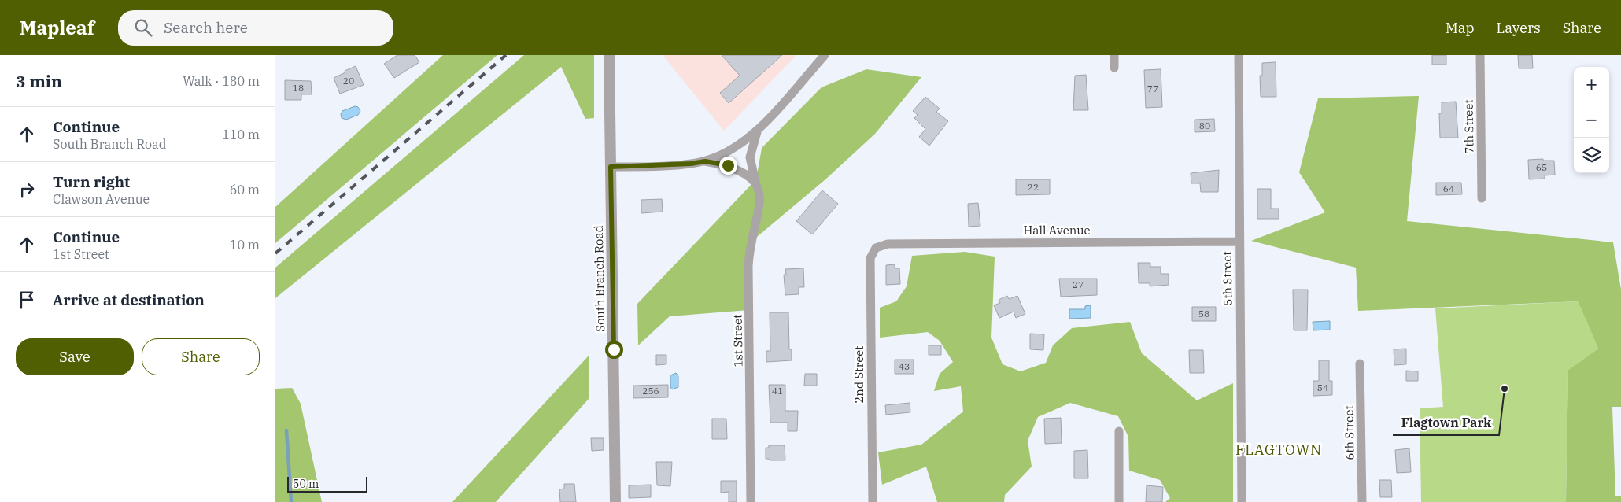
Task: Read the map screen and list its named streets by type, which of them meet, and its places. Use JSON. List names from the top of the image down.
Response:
{
  "streets": {
    "street": [
      "7th Street",
      "Hall Avenue",
      "South Branch Road",
      "5th Street",
      "1st Street",
      "2nd Street",
      "6th Street"
    ]
  },
  "crossings": [
    ["Hall Avenue", "5th Street"],
    ["Hall Avenue", "2nd Street"]
  ],
  "districts": ["FLAGTOWN"],
  "places": ["Flagtown Park"],
  "house_numbers": [
    "20",
    "18",
    "77",
    "80",
    "65",
    "22",
    "64",
    "27",
    "58",
    "43",
    "54",
    "256",
    "41"
  ],
  "scale_bar": "50 m",
  "page": {
    "header": "Mapleaf",
    "search": "Search here",
    "nav": ["Map", "Layers", "Share"],
    "heading": ["3 min", "Walk · 180 m"],
    "map_buttons": ["+", "−"],
    "list": [
      ["Continue", "South Branch Road", "110 m"],
      ["Turn right", "Clawson Avenue", "60 m"],
      ["Continue", "1st Street", "10 m"],
      "Arrive at destination"
    ],
    "buttons": ["Save", "Share"],
    "scale": "50 m"
  }
}
